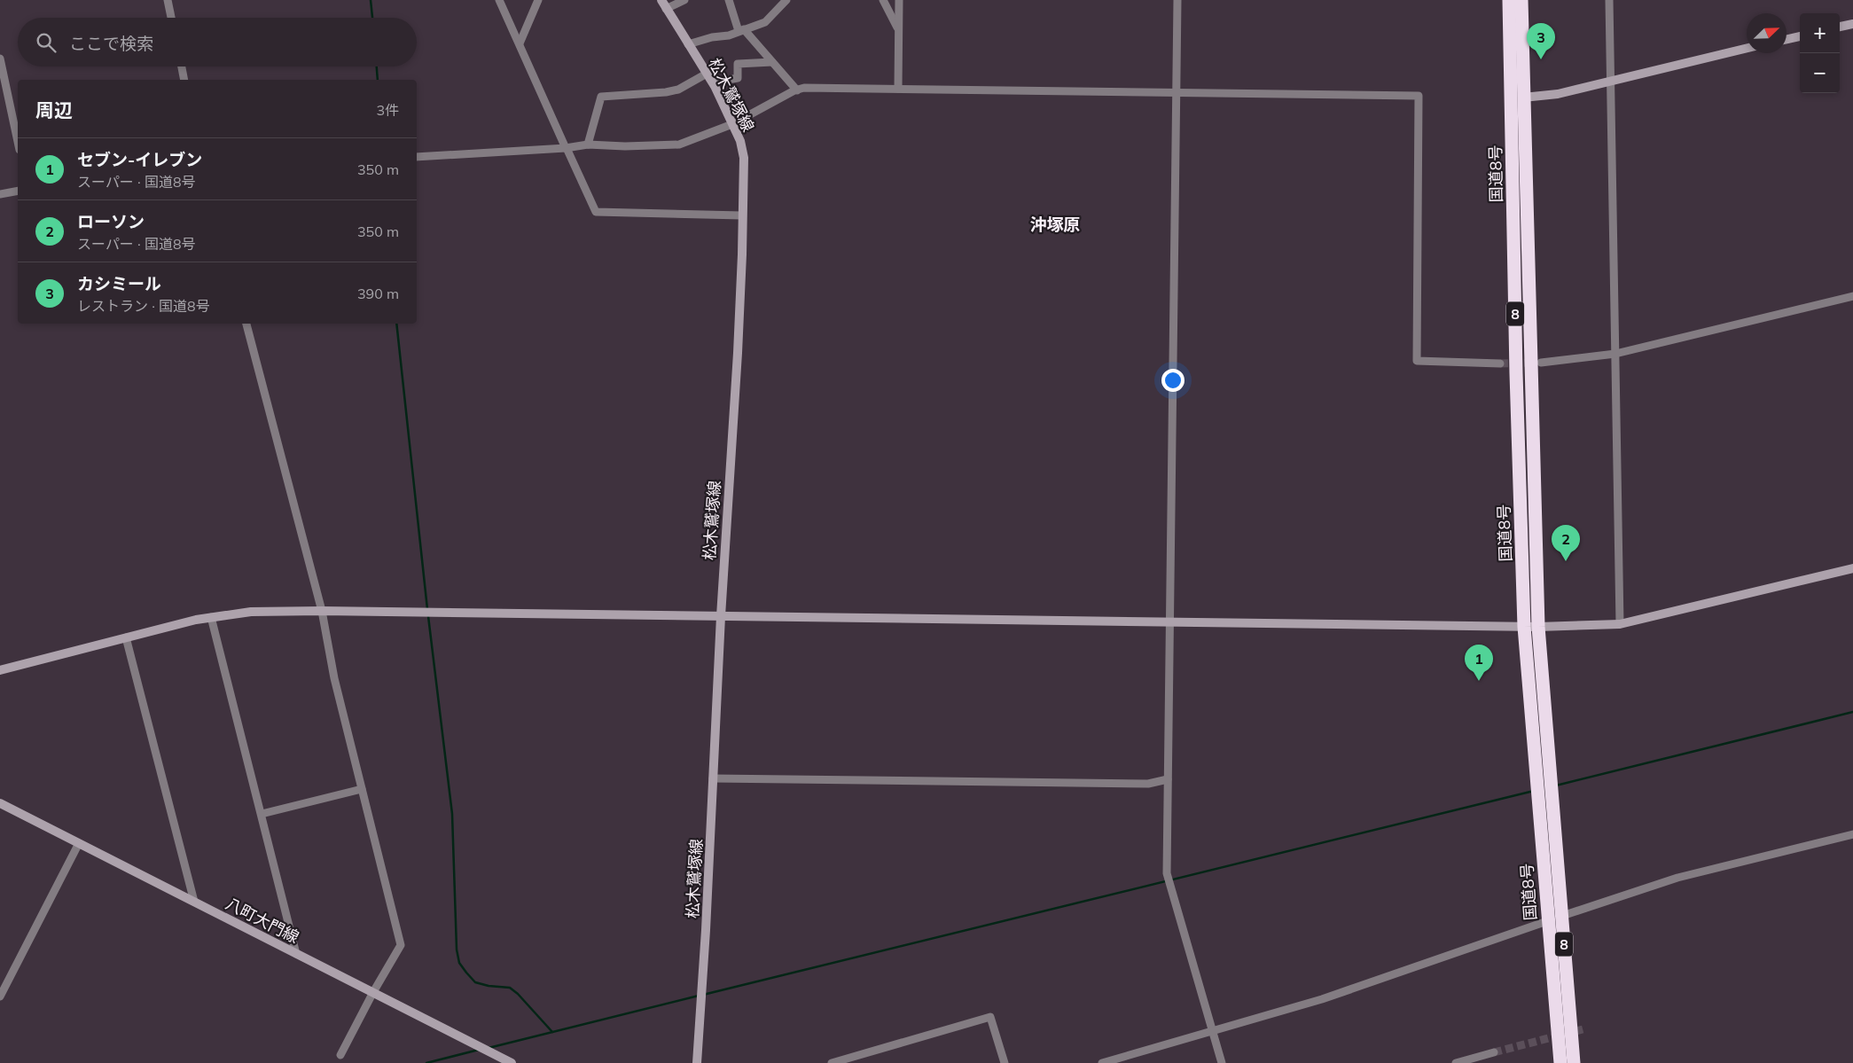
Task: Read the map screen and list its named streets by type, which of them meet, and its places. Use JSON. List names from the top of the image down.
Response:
{
  "streets": {
    "highway": ["国道8号", "8"],
    "street": ["松木鷲塚線", "八町大門線"]
  },
  "crossings": [
    ["国道8号", "8"]
  ],
  "districts": ["沖塚原"],
  "north": "top right",
  "page": {
    "map_buttons": ["+", "−"],
    "search": "ここで検索",
    "pins": ["3", "2", "1"],
    "heading": ["周辺", "3件"],
    "list": [
      {
        "mark": "1",
        "name": "セブン-イレブン",
        "note": "スーパー · 国道8号",
        "value": "350 m"
      },
      {
        "mark": "2",
        "name": "ローソン",
        "note": "スーパー · 国道8号",
        "value": "350 m"
      },
      {
        "mark": "3",
        "name": "カシミール",
        "note": "レストラン · 国道8号",
        "value": "390 m"
      }
    ]
  }
}
